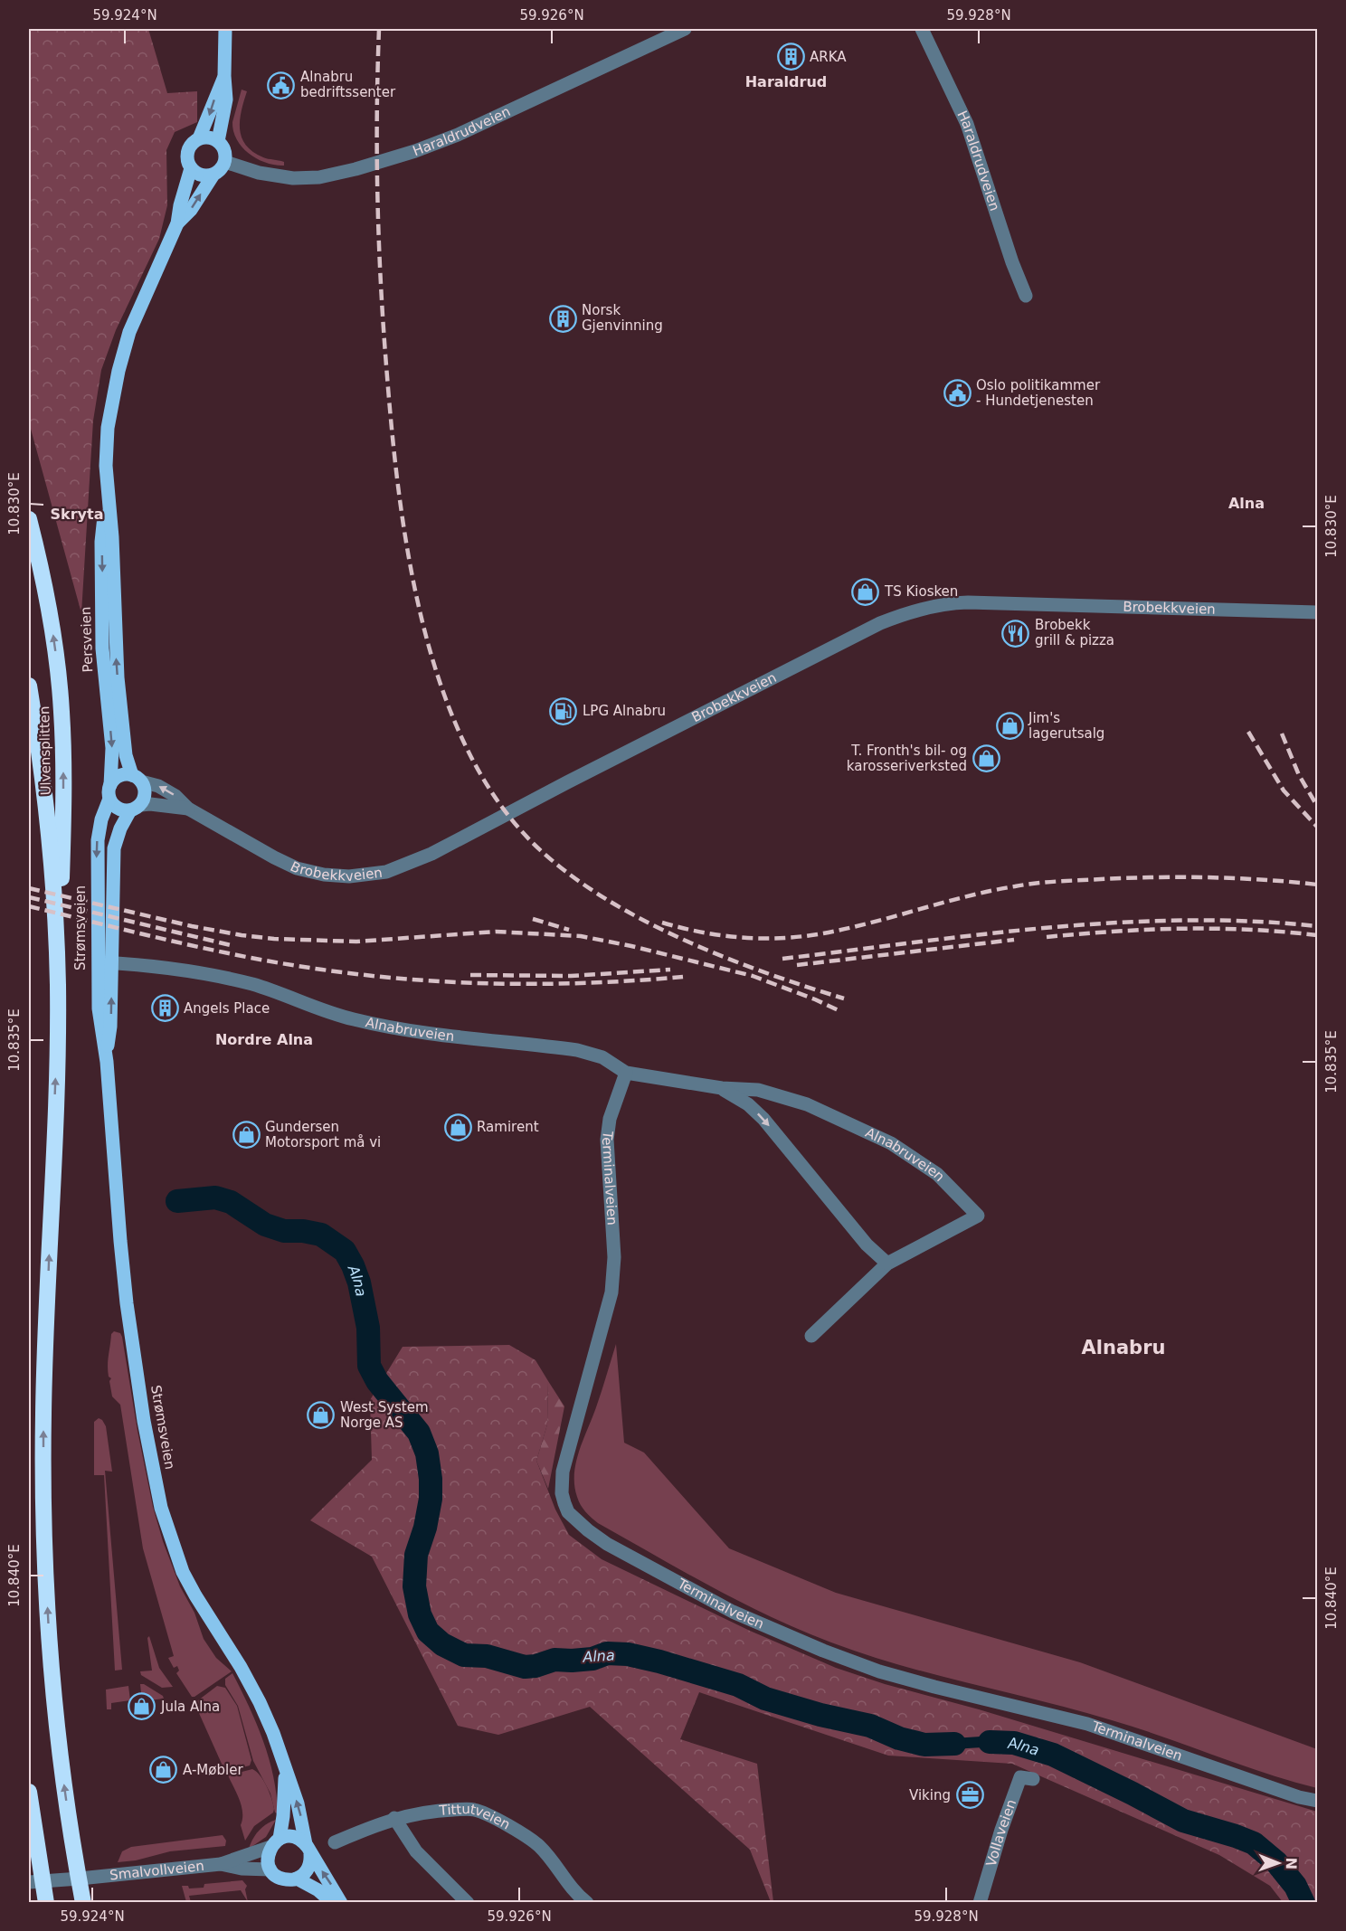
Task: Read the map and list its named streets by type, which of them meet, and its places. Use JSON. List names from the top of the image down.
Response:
{
  "streets": {
    "highway": ["Ulvensplitten"],
    "main road": ["Persveien", "Strømsveien"],
    "street": [
      "Haraldrudveien",
      "Brobekkveien",
      "Alnabruveien",
      "Terminalveien",
      "Tittutveien",
      "Vollaveien",
      "Smalvollveien"
    ]
  },
  "crossings": [
    ["Haraldrudveien", "Persveien"],
    ["Brobekkveien", "Persveien"],
    ["Brobekkveien", "Strømsveien"],
    ["Persveien", "Strømsveien"],
    ["Strømsveien", "Alnabruveien"],
    ["Strømsveien", "Smalvollveien"],
    ["Alnabruveien", "Terminalveien"]
  ],
  "districts": [
    "Haraldrud",
    "Alna",
    "Skryta",
    "Nordre Alna",
    "Alnabru"
  ],
  "water": ["Alna"],
  "places": {
    "building": ["ARKA", "Norsk Gjenvinning", "Angels Place"],
    "public building": ["Alnabru bedriftssenter", "Oslo politikammer - Hundetjenesten"],
    "shop": [
      "TS Kiosken",
      "Jim's lagerutsalg",
      "T. Fronth's bil- og karosseriverksted",
      "Ramirent",
      "Gundersen Motorsport må vi",
      "West System Norge AS",
      "Jula Alna",
      "A-Møbler"
    ],
    "restaurant": ["Brobekk grill & pizza"],
    "fuel station": ["LPG Alnabru"],
    "office": ["Viking"]
  },
  "north": "right",
  "coordinates": [
    "59.924°N",
    "59.926°N",
    "59.928°N",
    "10.830°E",
    "10.835°E",
    "10.840°E"
  ]
}
